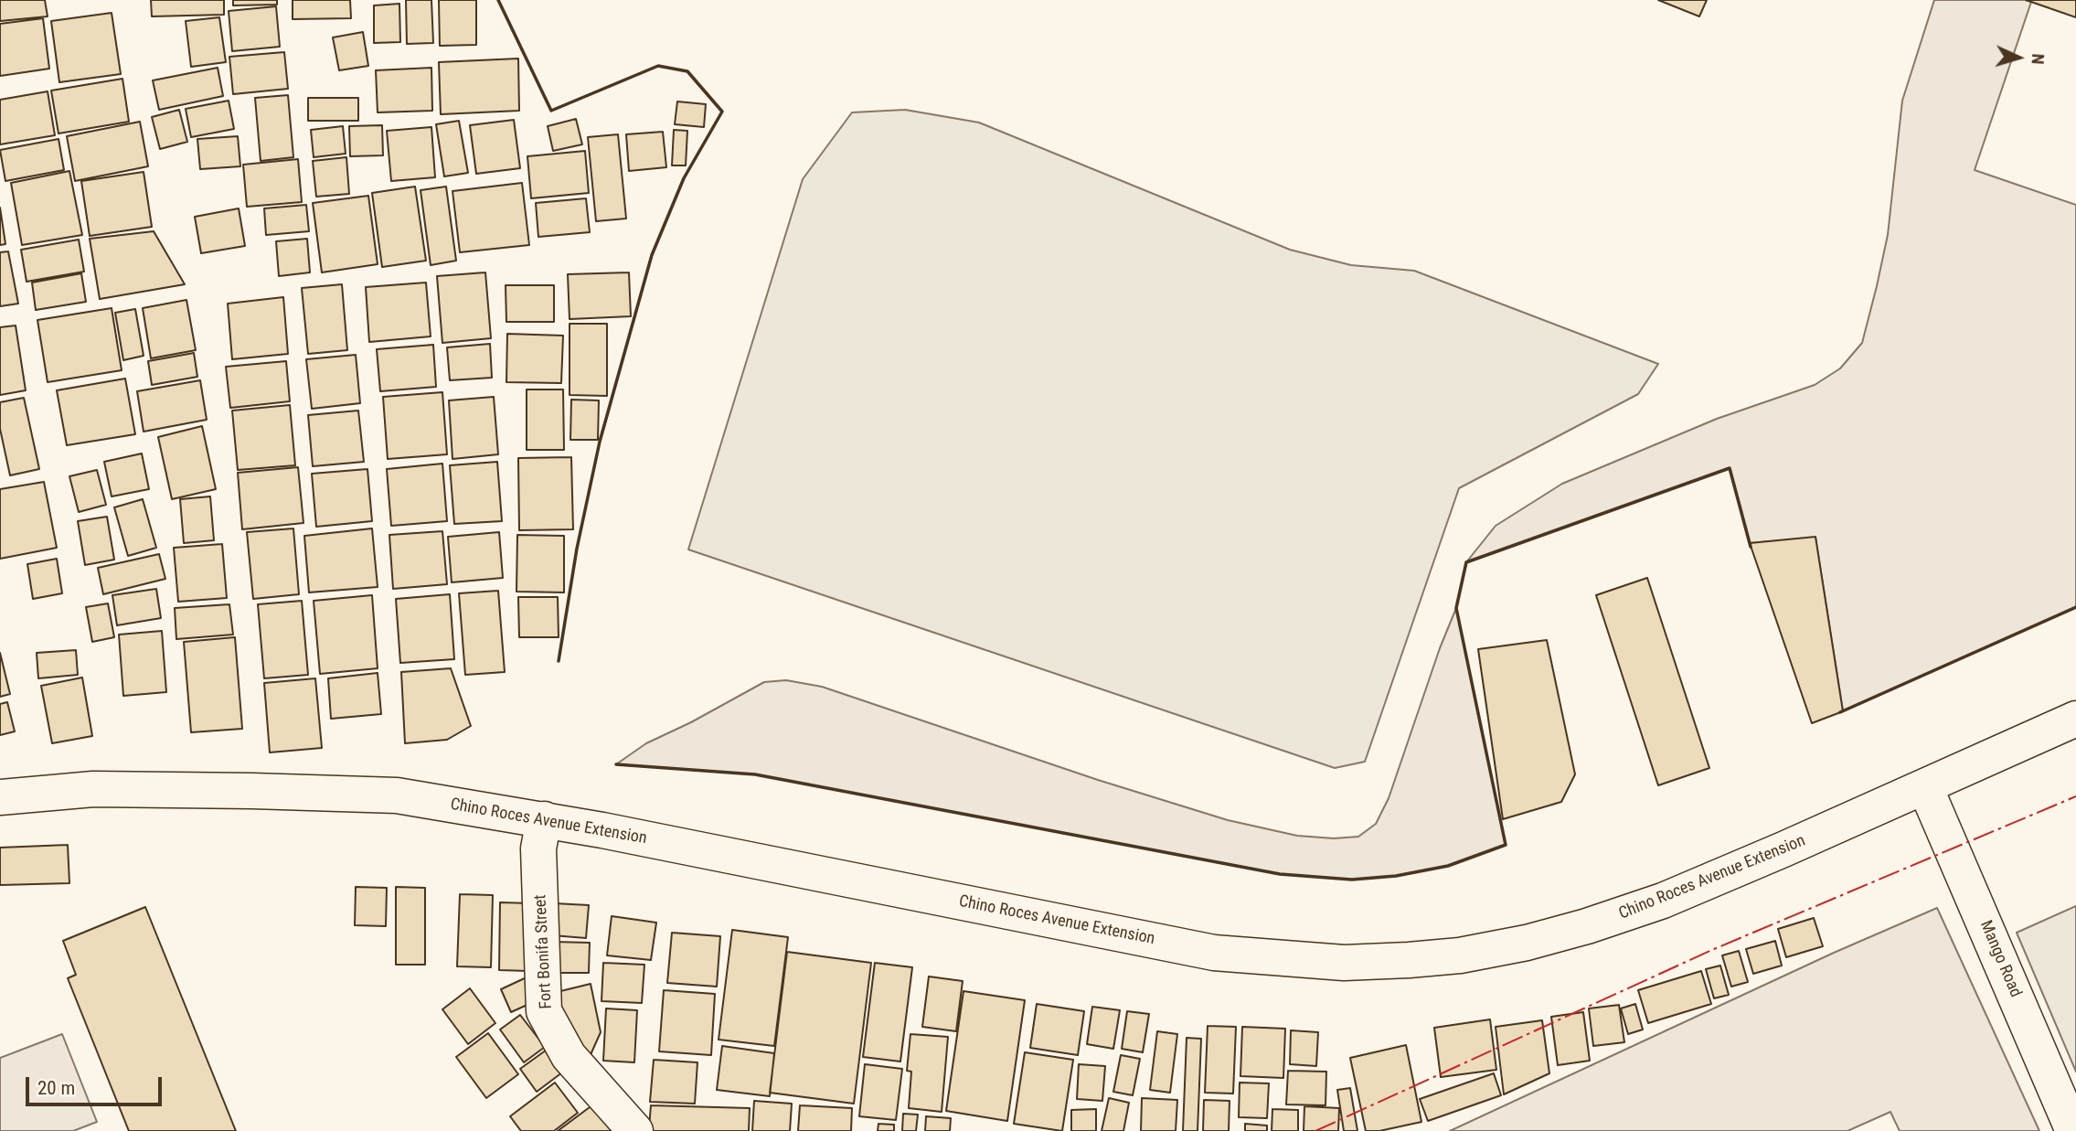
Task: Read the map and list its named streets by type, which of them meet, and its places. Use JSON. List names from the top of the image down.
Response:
{
  "streets": {
    "main road": ["Chino Roces Avenue Extension", "Fort Bonifa Street", "Mango Road"]
  },
  "crossings": [
    ["Chino Roces Avenue Extension", "Fort Bonifa Street"],
    ["Chino Roces Avenue Extension", "Mango Road"]
  ],
  "scale_bar": "20 m",
  "north": "right"
}
